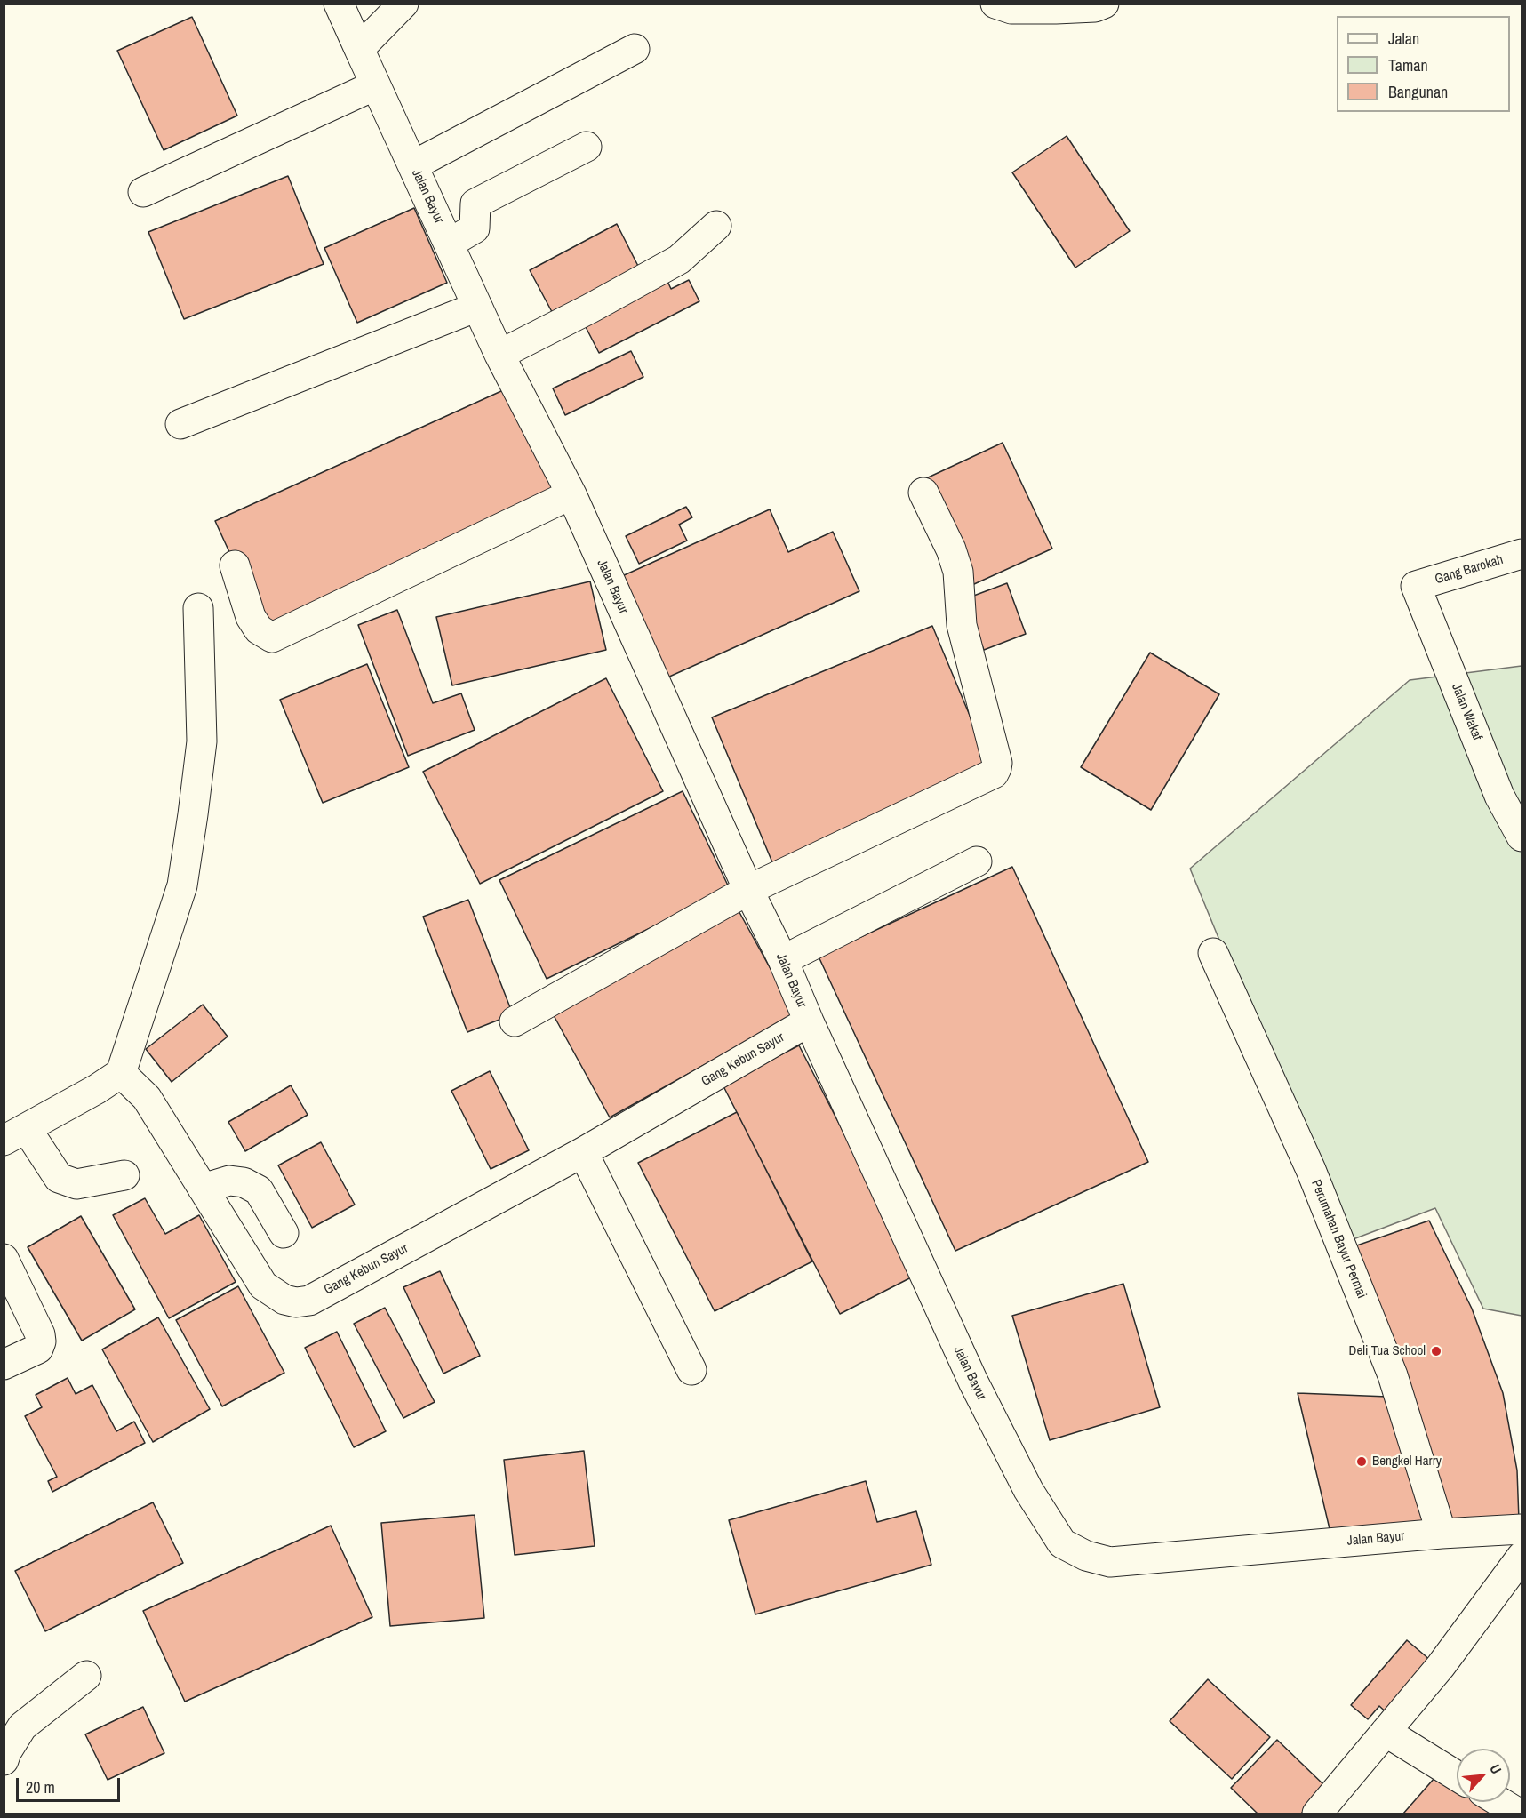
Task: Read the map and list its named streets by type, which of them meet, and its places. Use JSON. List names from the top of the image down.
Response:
{
  "streets": {
    "street": [
      "Jalan Bayur",
      "Gang Barokah",
      "Jalan Wakaf",
      "Gang Kebun Sayur",
      "Perumahan Bayur Permai"
    ]
  },
  "crossings": [
    ["Jalan Bayur", "Gang Kebun Sayur"],
    ["Jalan Bayur", "Perumahan Bayur Permai"],
    ["Gang Barokah", "Jalan Wakaf"]
  ],
  "places": ["Deli Tua School", "Bengkel Harry"],
  "legend": ["Jalan", "Taman", "Bangunan"],
  "scale_bar": "20 m",
  "north": "top right"
}
